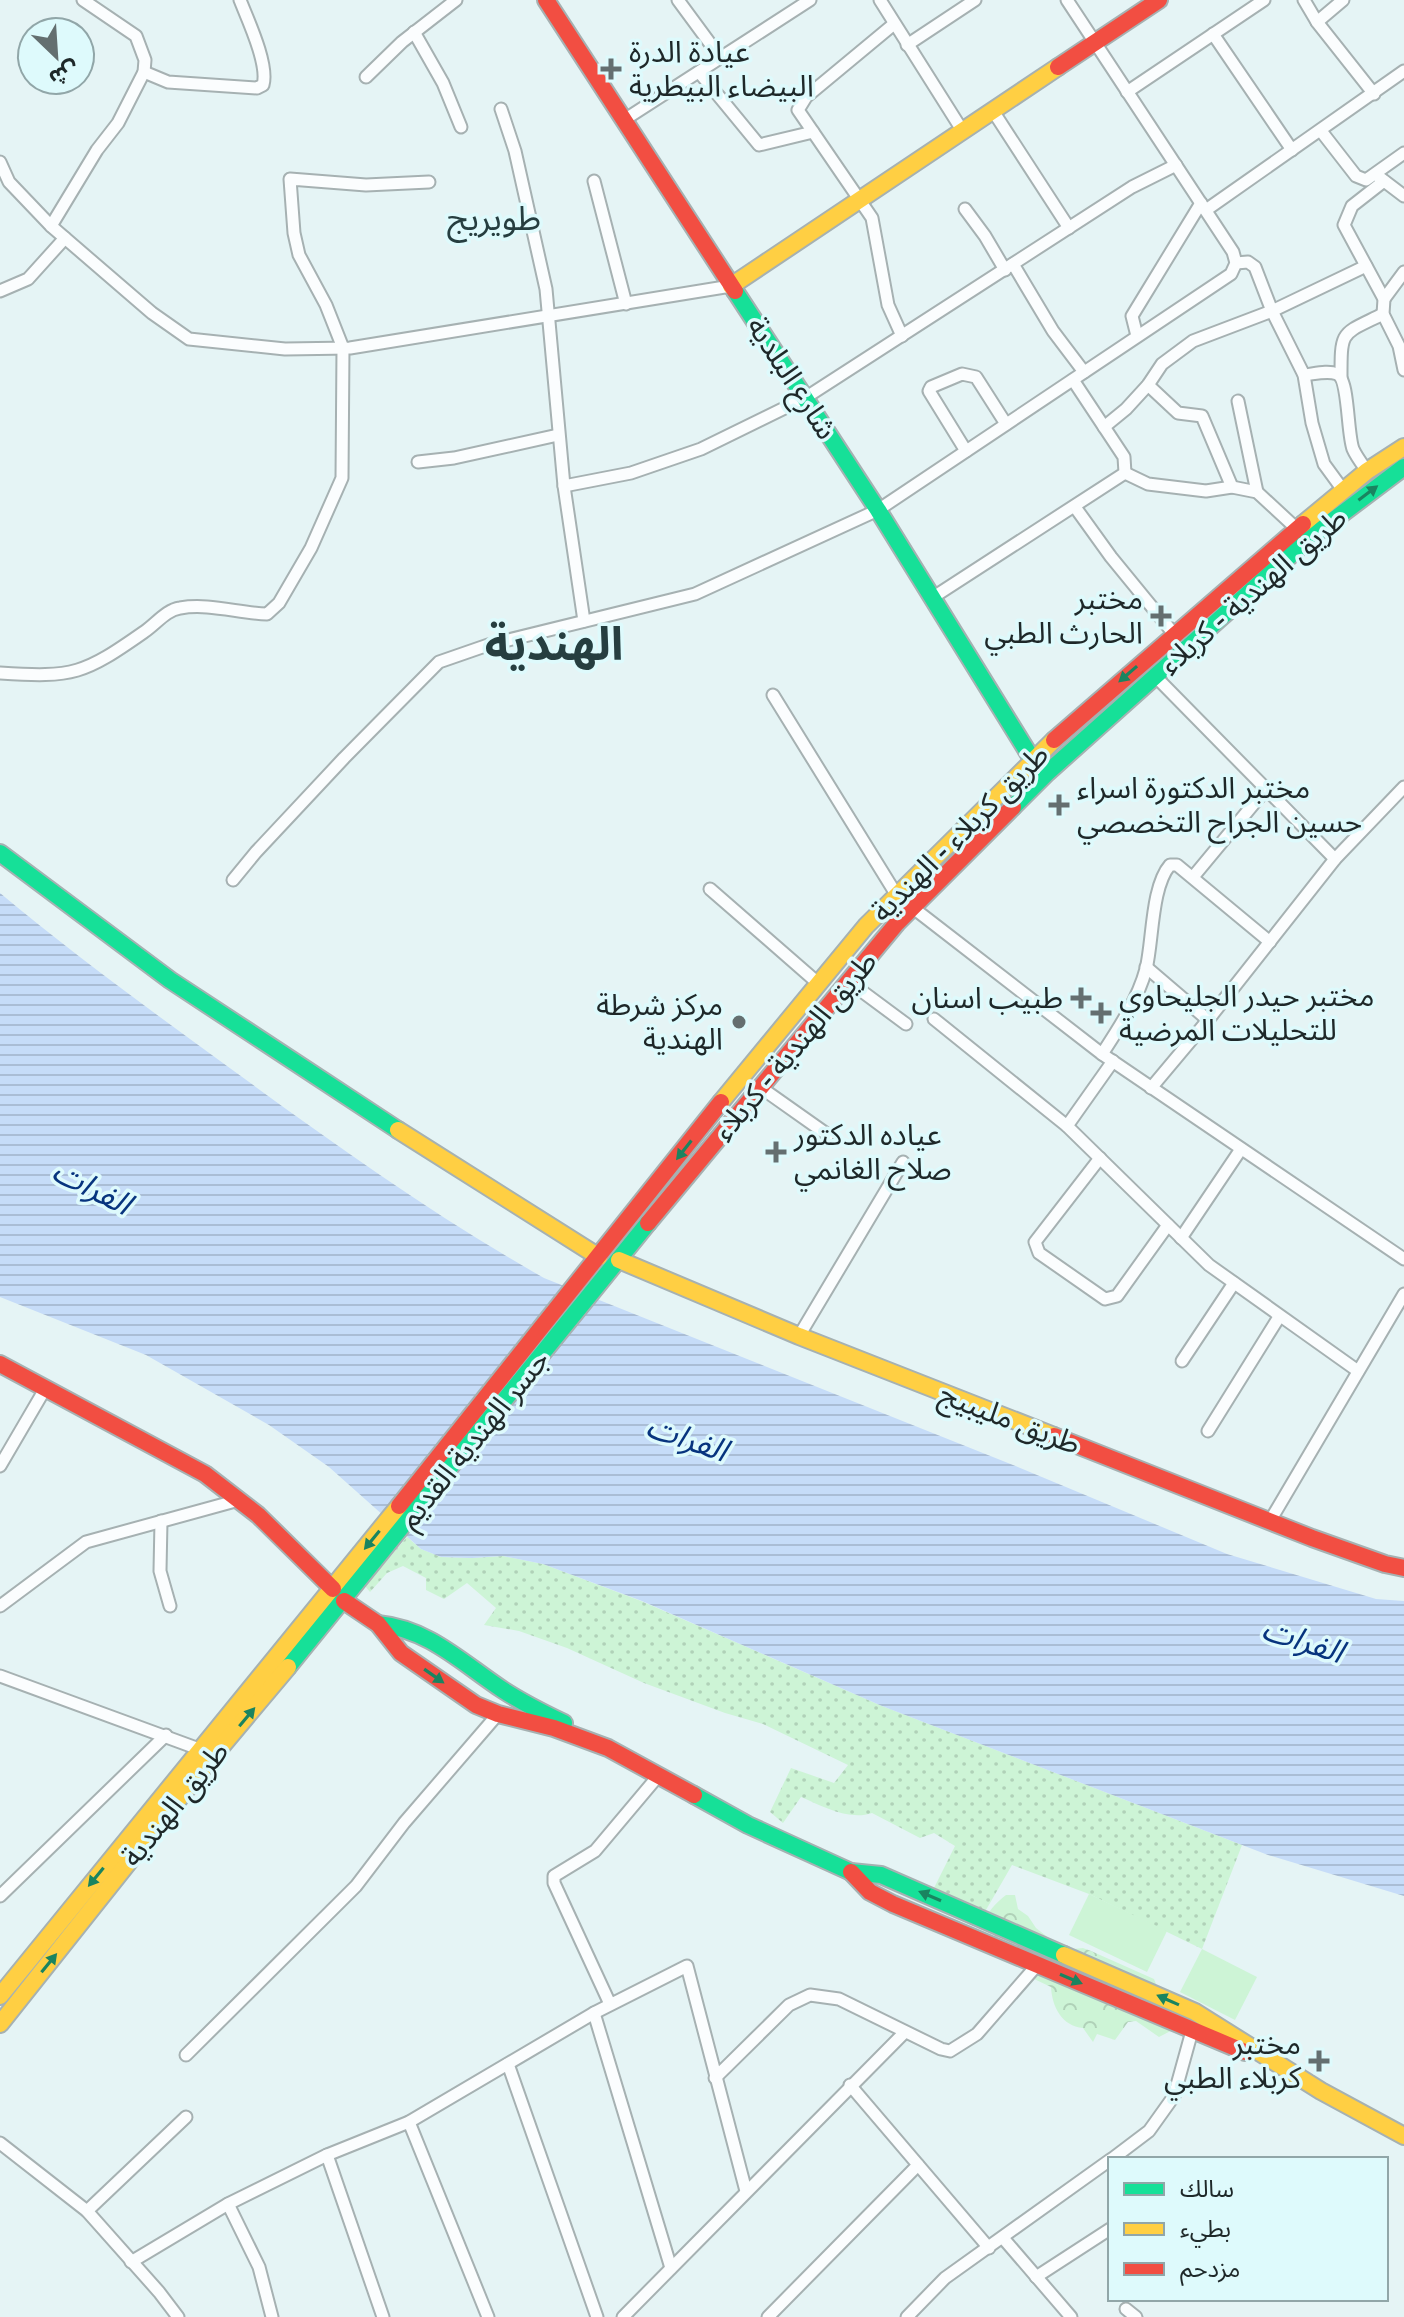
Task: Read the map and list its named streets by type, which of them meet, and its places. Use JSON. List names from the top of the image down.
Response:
{
  "streets": {
    "main road": [
      "شارع البلدية",
      "طريق الهندية - كربلاء",
      "طريق كربلاء - الهندية",
      "طريق مليبيج",
      "جسر الهندية القديم",
      "طريق الهندية"
    ]
  },
  "crossings": [
    ["شارع البلدية", "طريق كربلاء - الهندية"],
    ["طريق الهندية - كربلاء", "طريق كربلاء - الهندية"],
    ["طريق الهندية - كربلاء", "طريق مليبيج"],
    ["طريق الهندية - كربلاء", "جسر الهندية القديم"],
    ["طريق كربلاء - الهندية", "جسر الهندية القديم"],
    ["جسر الهندية القديم", "طريق الهندية"]
  ],
  "one_way": ["طريق كربلاء - الهندية"],
  "districts": ["طويريج", "الهندية"],
  "water": ["الفرات"],
  "places": {
    "health": [
      "عيادة الدرة البيضاء البيطرية",
      "مختبر الحارث الطبي",
      "مختبر الدكتورة اسراء حسين الجراح التخصصي",
      "طبيب اسنان",
      "مختبر حيدر الجليحاوي للتحليلات المرضية",
      "عياده الدكتور صلاح الغانمي",
      "مختبر كربلاء الطبي"
    ],
    "other": ["مركز شرطة الهندية"]
  },
  "legend": ["سالك", "بطيء", "مزدحم"],
  "north": "bottom right"
}
